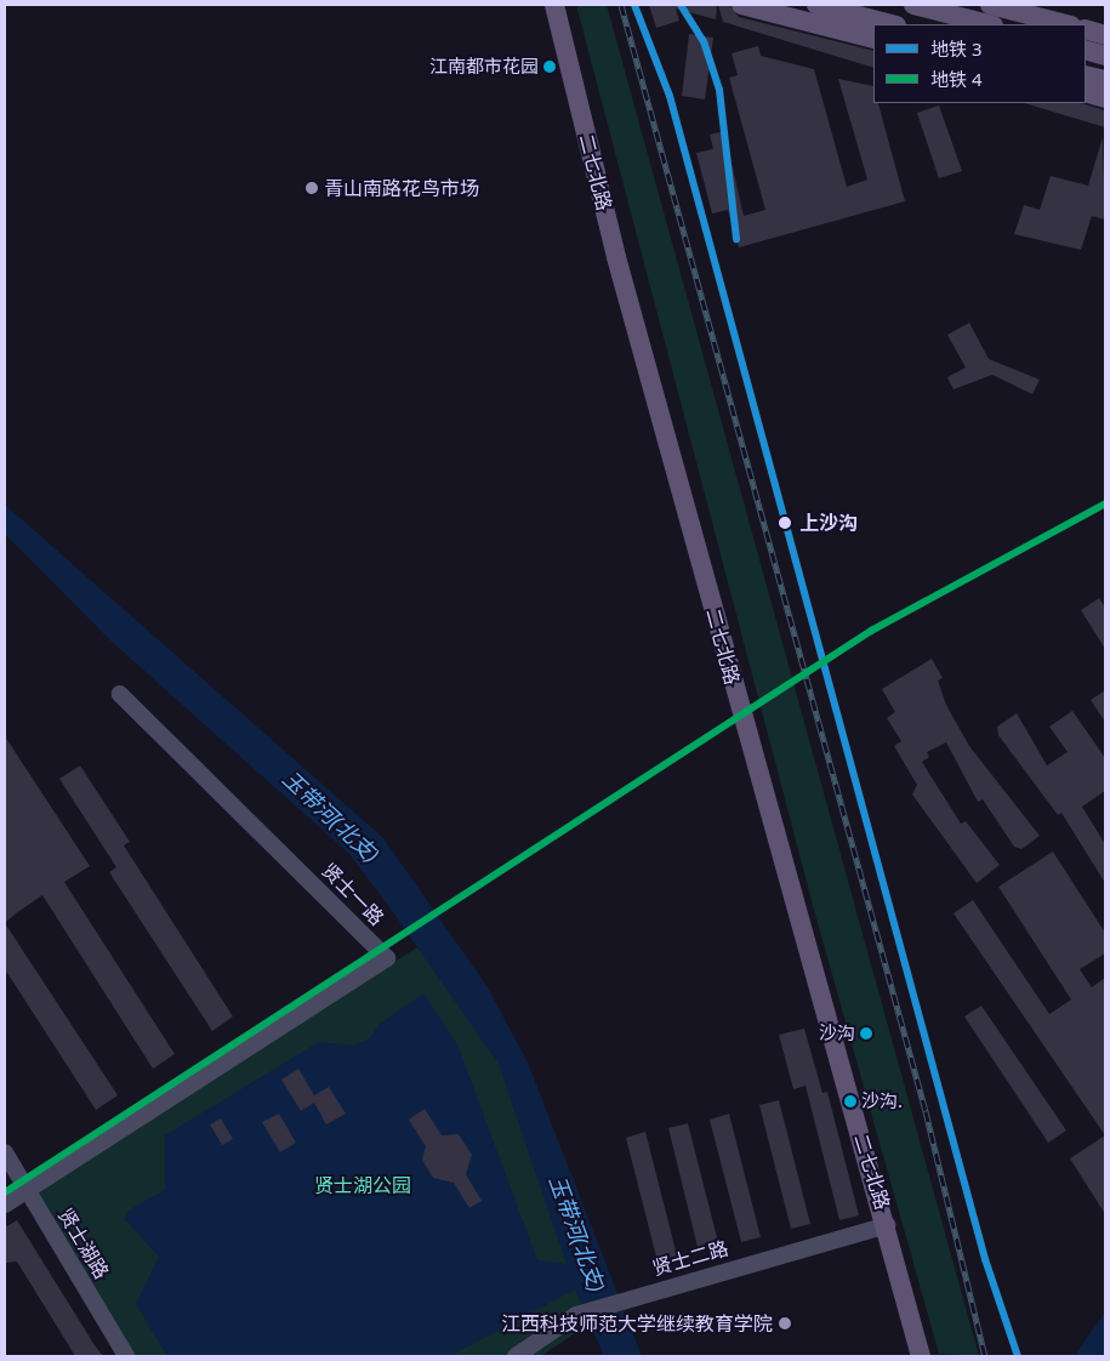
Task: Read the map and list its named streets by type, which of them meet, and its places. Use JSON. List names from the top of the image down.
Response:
{
  "streets": {
    "main road": ["二七北路"],
    "street": ["贤士一路", "贤士湖路", "贤士二路"]
  },
  "crossings": [
    ["二七北路", "贤士二路"],
    ["贤士一路", "贤士湖路"]
  ],
  "water": ["玉带河(北支)"],
  "parks": ["贤士湖公园"],
  "places": [
    "江南都市花园",
    "青山南路花鸟市场",
    "上沙沟",
    "沙沟",
    "沙沟.",
    "江西科技师范大学继续教育学院"
  ],
  "lines": ["metro line 3", "metro line 4"],
  "legend": ["地铁 3", "地铁 4"]
}
